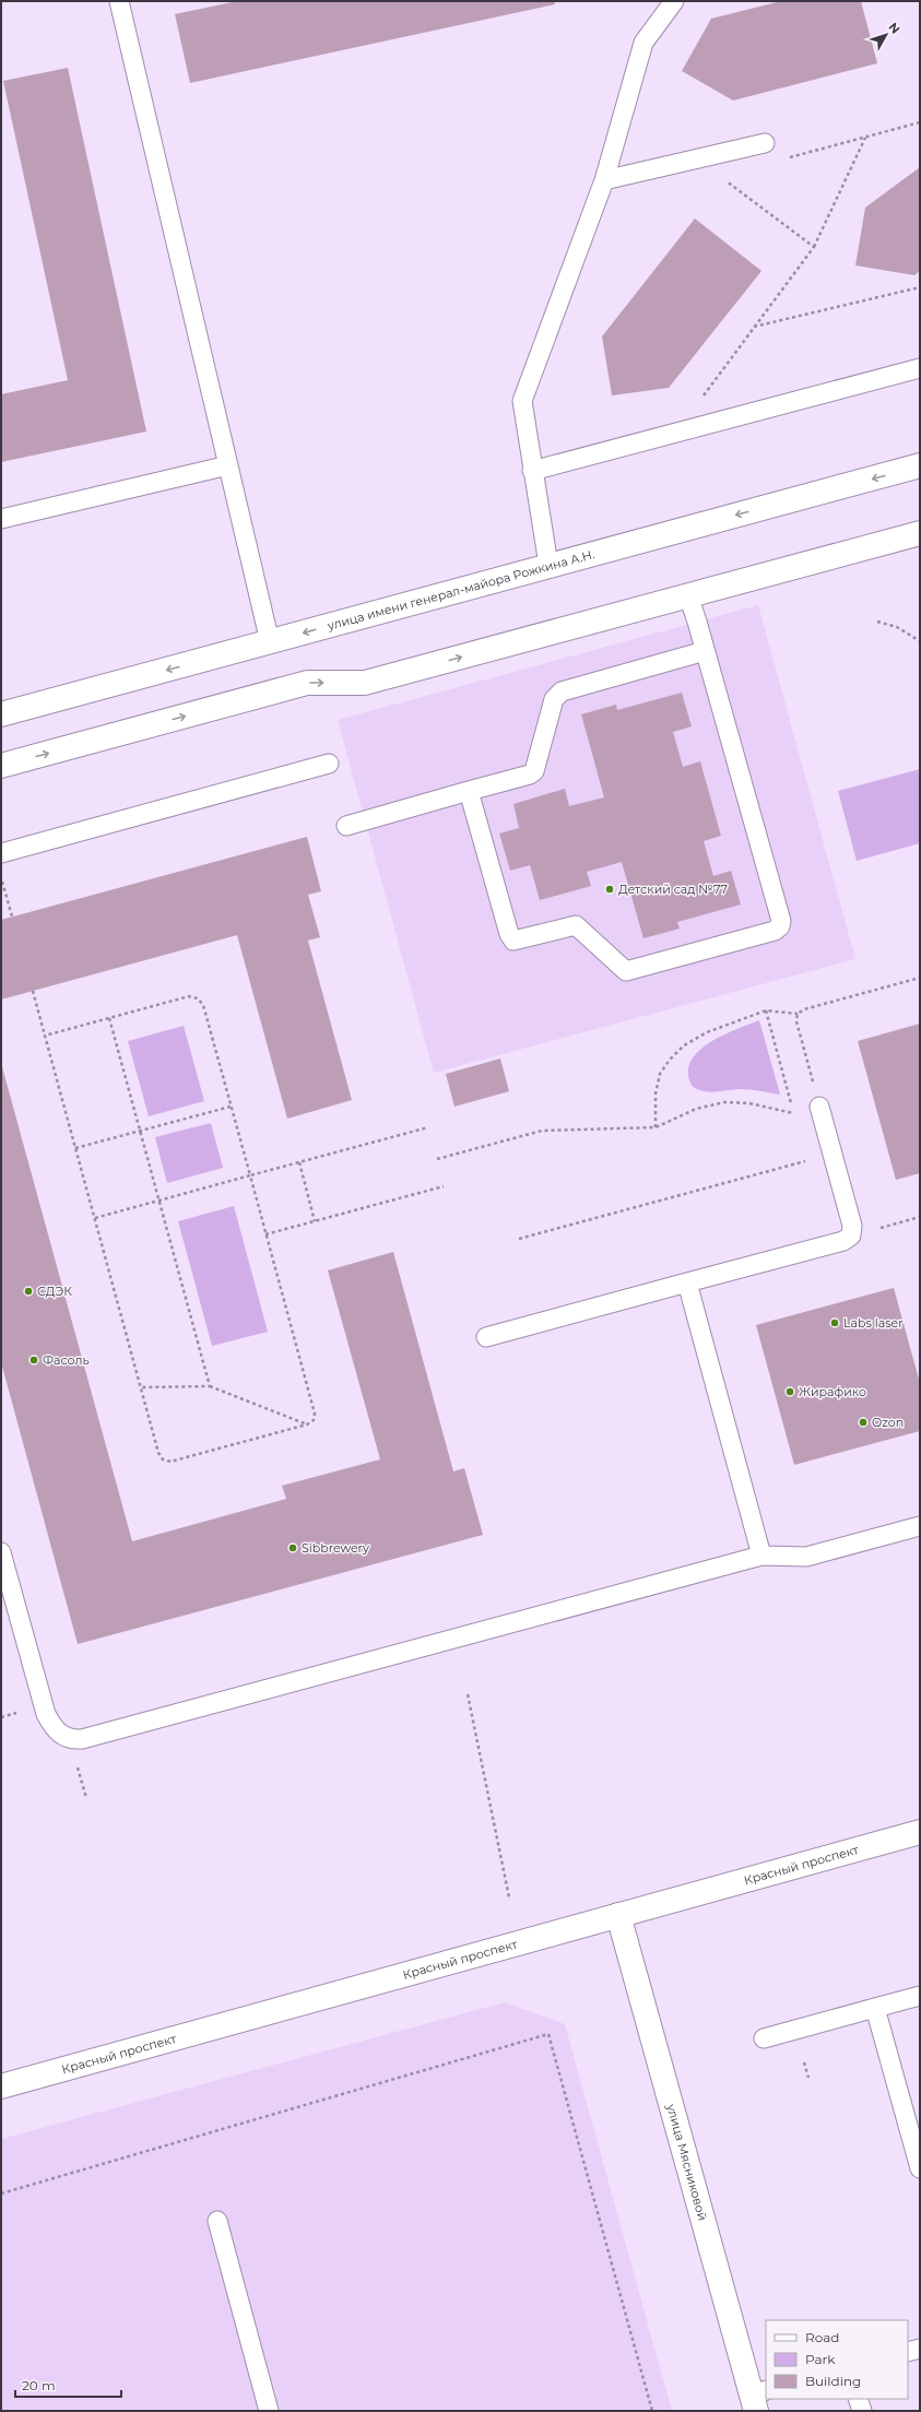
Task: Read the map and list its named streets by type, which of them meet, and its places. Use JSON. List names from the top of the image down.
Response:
{
  "streets": {
    "street": ["улица имени генерал-майора Рожкина А.Н.", "Красный проспект", "улица Мясниковой"]
  },
  "crossings": [
    ["Красный проспект", "улица Мясниковой"]
  ],
  "places": [
    "Детский сад №77",
    "СДЭК",
    "Labs laser",
    "Фасоль",
    "Жирафико",
    "Ozon",
    "Sibbrewery"
  ],
  "legend": ["Road", "Park", "Building"],
  "scale_bar": "20 m",
  "north": "top right"
}
